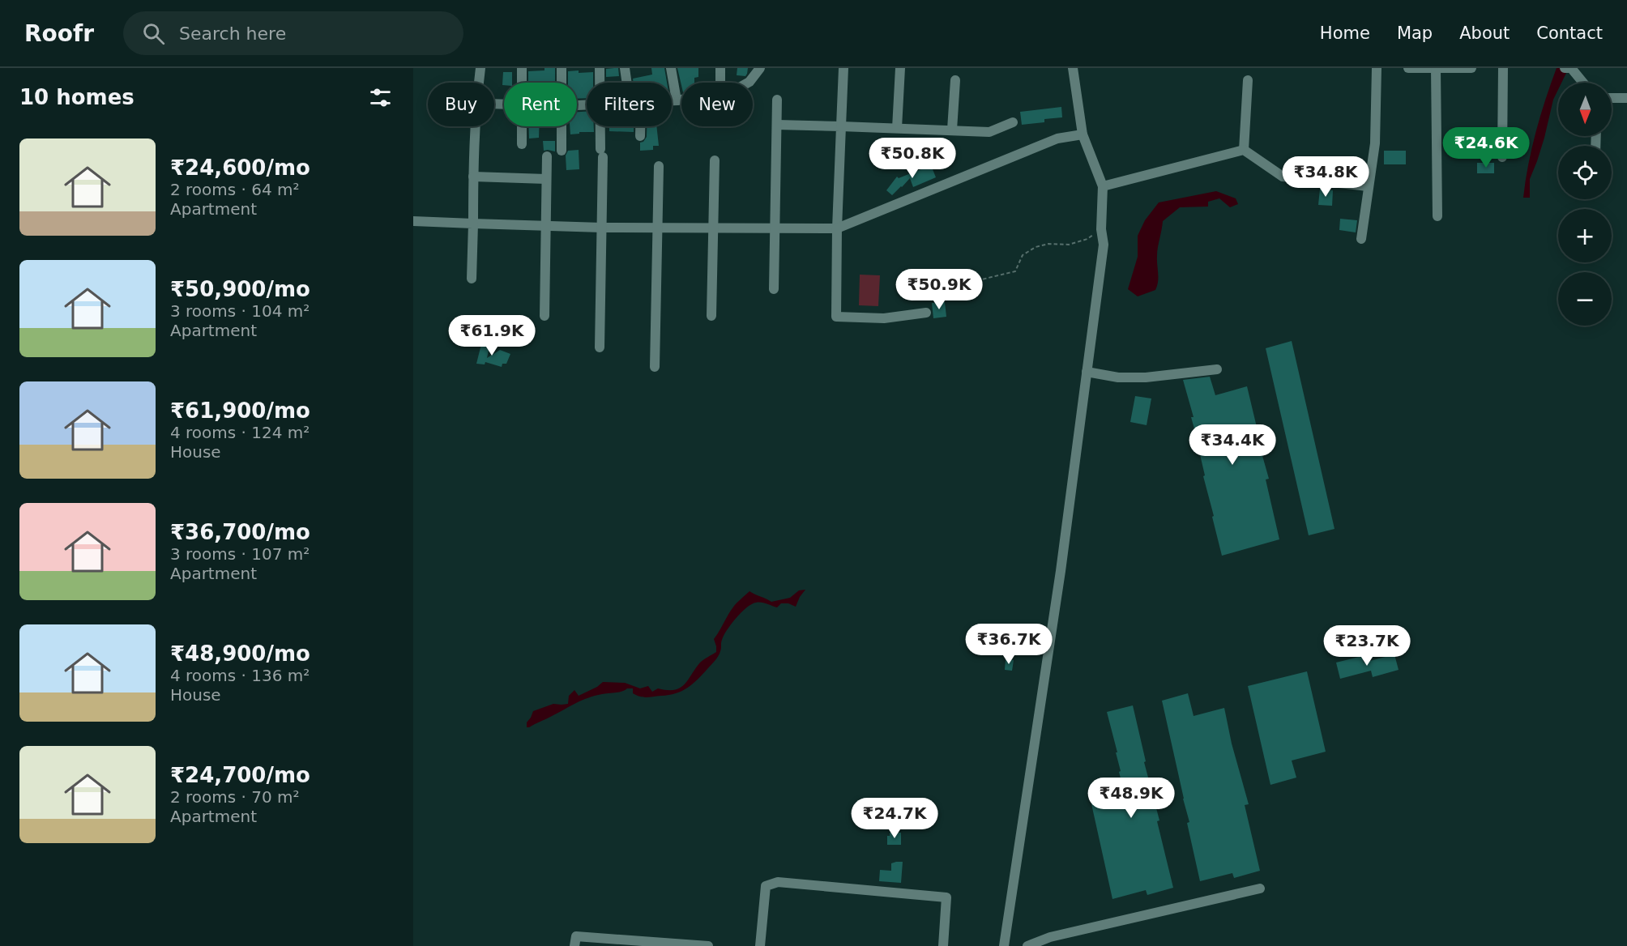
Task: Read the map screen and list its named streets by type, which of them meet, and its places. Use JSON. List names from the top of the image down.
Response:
{
  "north": "bottom",
  "page": {
    "header": "Roofr",
    "search": "Search here",
    "nav": [
      "Home",
      "Map",
      "About",
      "Contact"
    ],
    "heading": "10 homes",
    "map_buttons": ["+", "−"],
    "chip": [
      "Buy",
      "Rent",
      "Filters",
      "New"
    ],
    "list": [
      {
        "name": "₹24,600/mo",
        "note": "2 rooms · 64 m² · Apartment"
      },
      {
        "name": "₹50,900/mo",
        "note": "3 rooms · 104 m² · Apartment"
      },
      {
        "name": "₹61,900/mo",
        "note": "4 rooms · 124 m² · House"
      },
      {
        "name": "₹36,700/mo",
        "note": "3 rooms · 107 m² · Apartment"
      },
      {
        "name": "₹48,900/mo",
        "note": "4 rooms · 136 m² · House"
      },
      {
        "name": "₹24,700/mo",
        "note": "2 rooms · 70 m² · Apartment"
      }
    ],
    "price": [
      "₹24.6K",
      "₹50.8K",
      "₹34.8K",
      "₹50.9K",
      "₹61.9K",
      "₹34.4K",
      "₹36.7K",
      "₹23.7K",
      "₹48.9K",
      "₹24.7K"
    ]
  }
}
